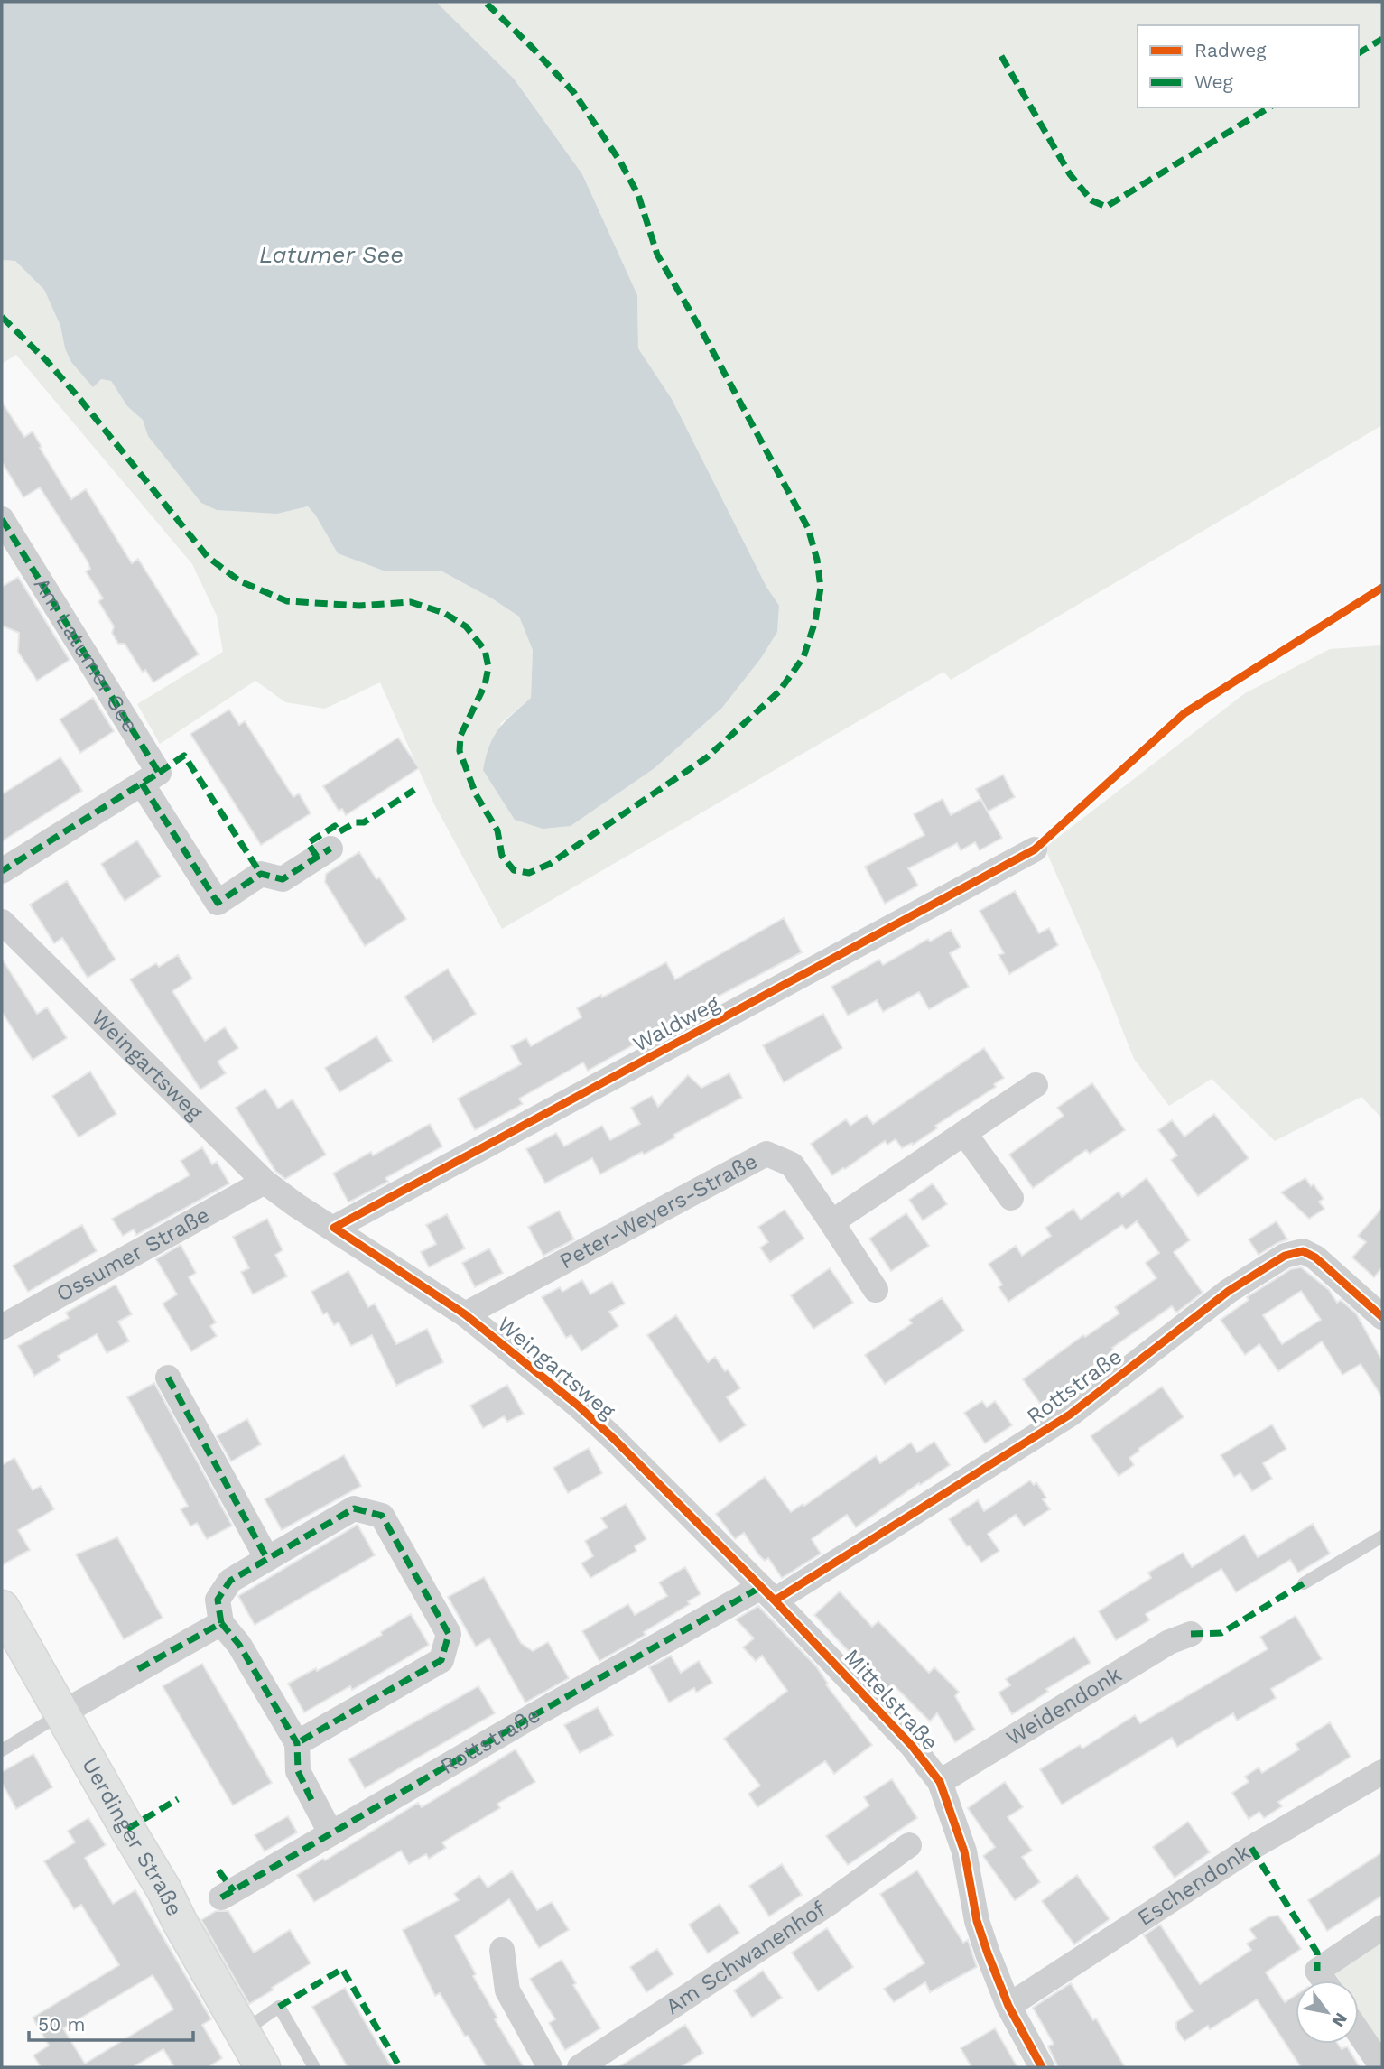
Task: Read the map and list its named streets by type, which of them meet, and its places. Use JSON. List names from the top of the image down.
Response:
{
  "streets": {
    "street": [
      "Am Latumer See",
      "Waldweg",
      "Weingartsweg",
      "Peter-Weyers-Straße",
      "Ossumer Straße",
      "Rottstraße",
      "Mittelstraße",
      "Weidendonk",
      "Uerdinger Straße",
      "Eschendonk",
      "Am Schwanenhof"
    ]
  },
  "crossings": [
    ["Waldweg", "Weingartsweg"],
    ["Weingartsweg", "Peter-Weyers-Straße"],
    ["Weingartsweg", "Ossumer Straße"],
    ["Weingartsweg", "Rottstraße"],
    ["Weingartsweg", "Mittelstraße"],
    ["Rottstraße", "Mittelstraße"],
    ["Mittelstraße", "Weidendonk"],
    ["Mittelstraße", "Eschendonk"]
  ],
  "water": ["Latumer See"],
  "legend": ["Radweg", "Weg"],
  "scale_bar": "50 m",
  "north": "bottom right"
}
